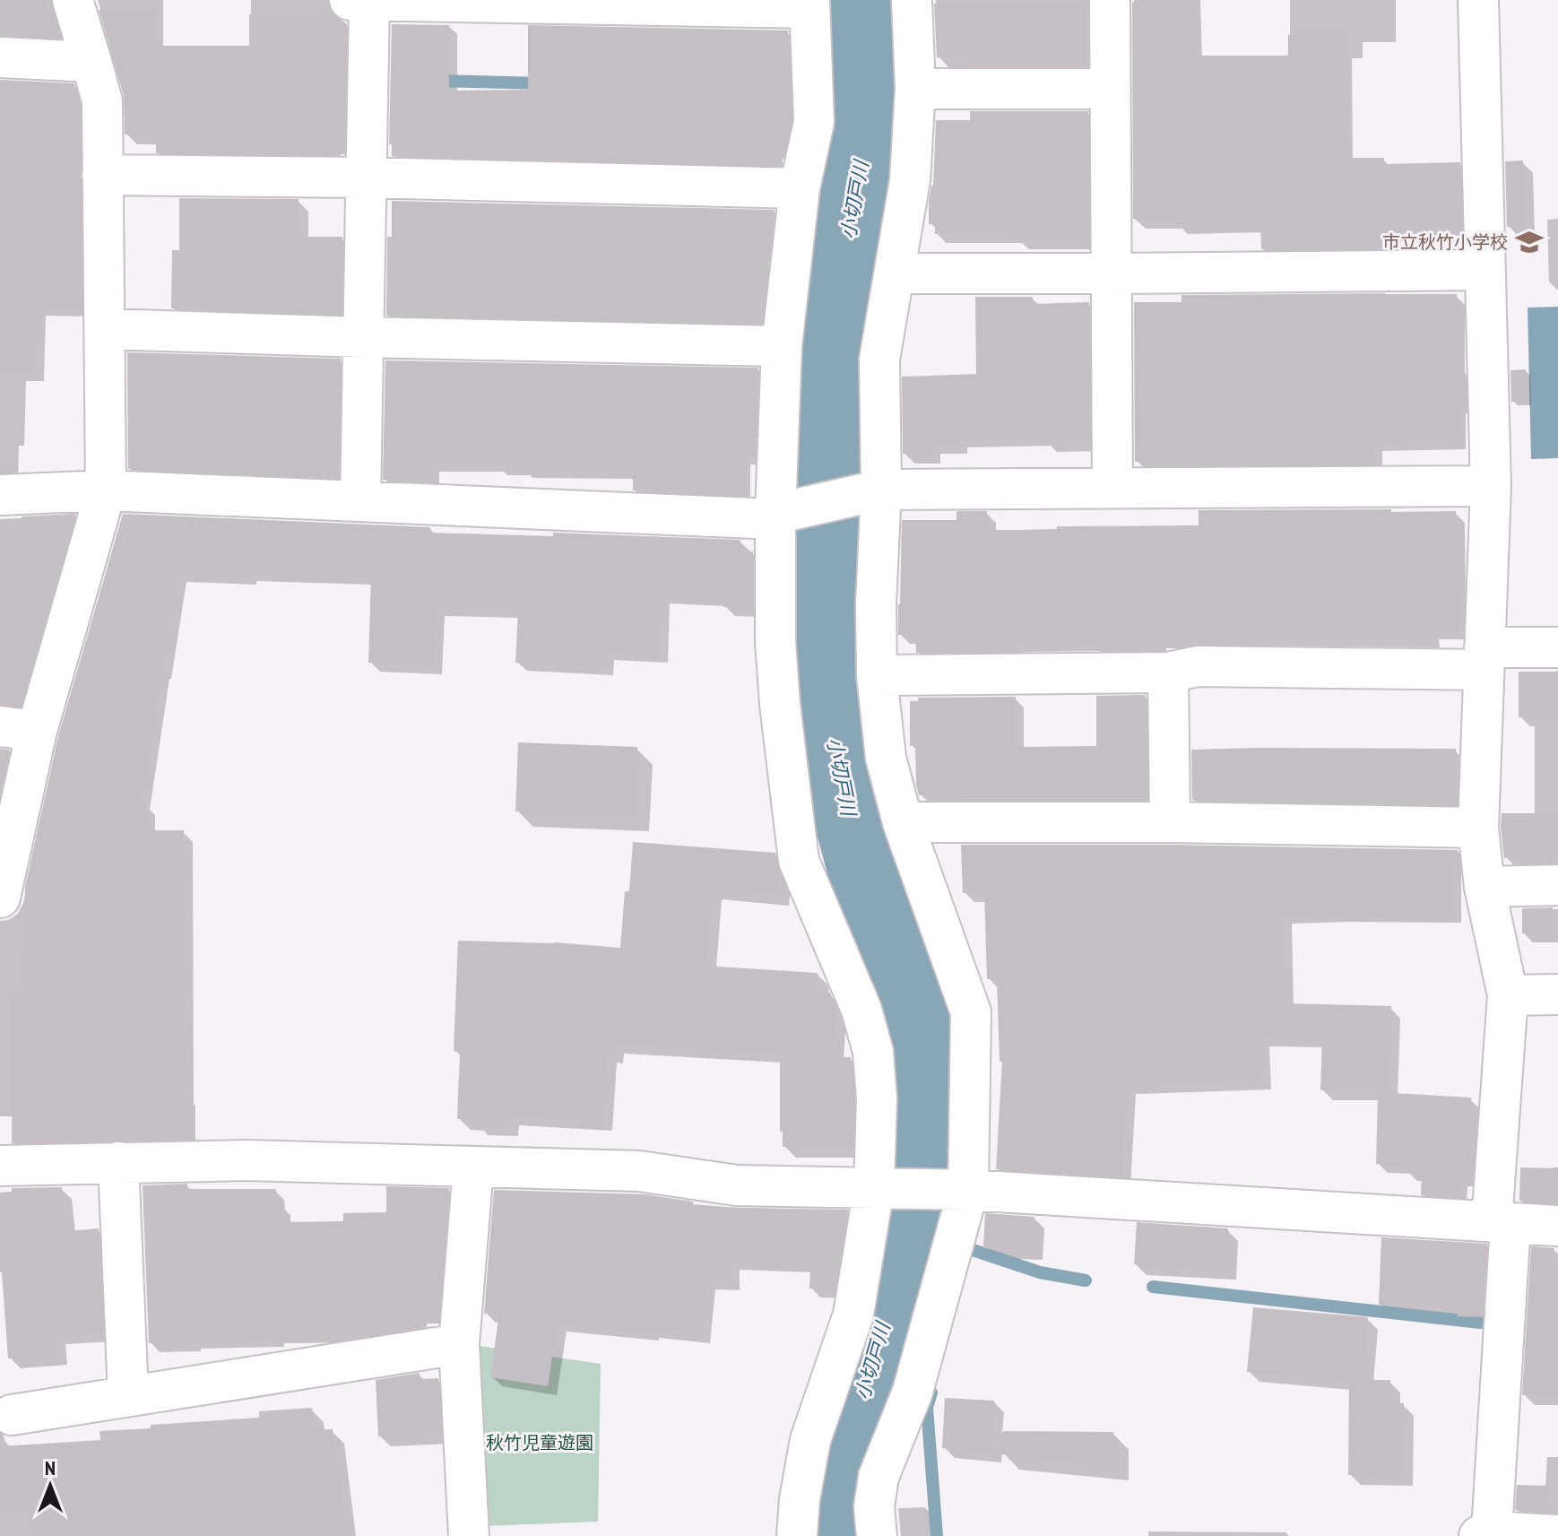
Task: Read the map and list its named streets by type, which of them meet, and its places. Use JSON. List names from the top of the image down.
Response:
{
  "water": ["小切戸川"],
  "parks": ["秋竹児童遊園"],
  "places": {
    "school or university": ["市立秋竹小学校"]
  },
  "north": "top"
}
